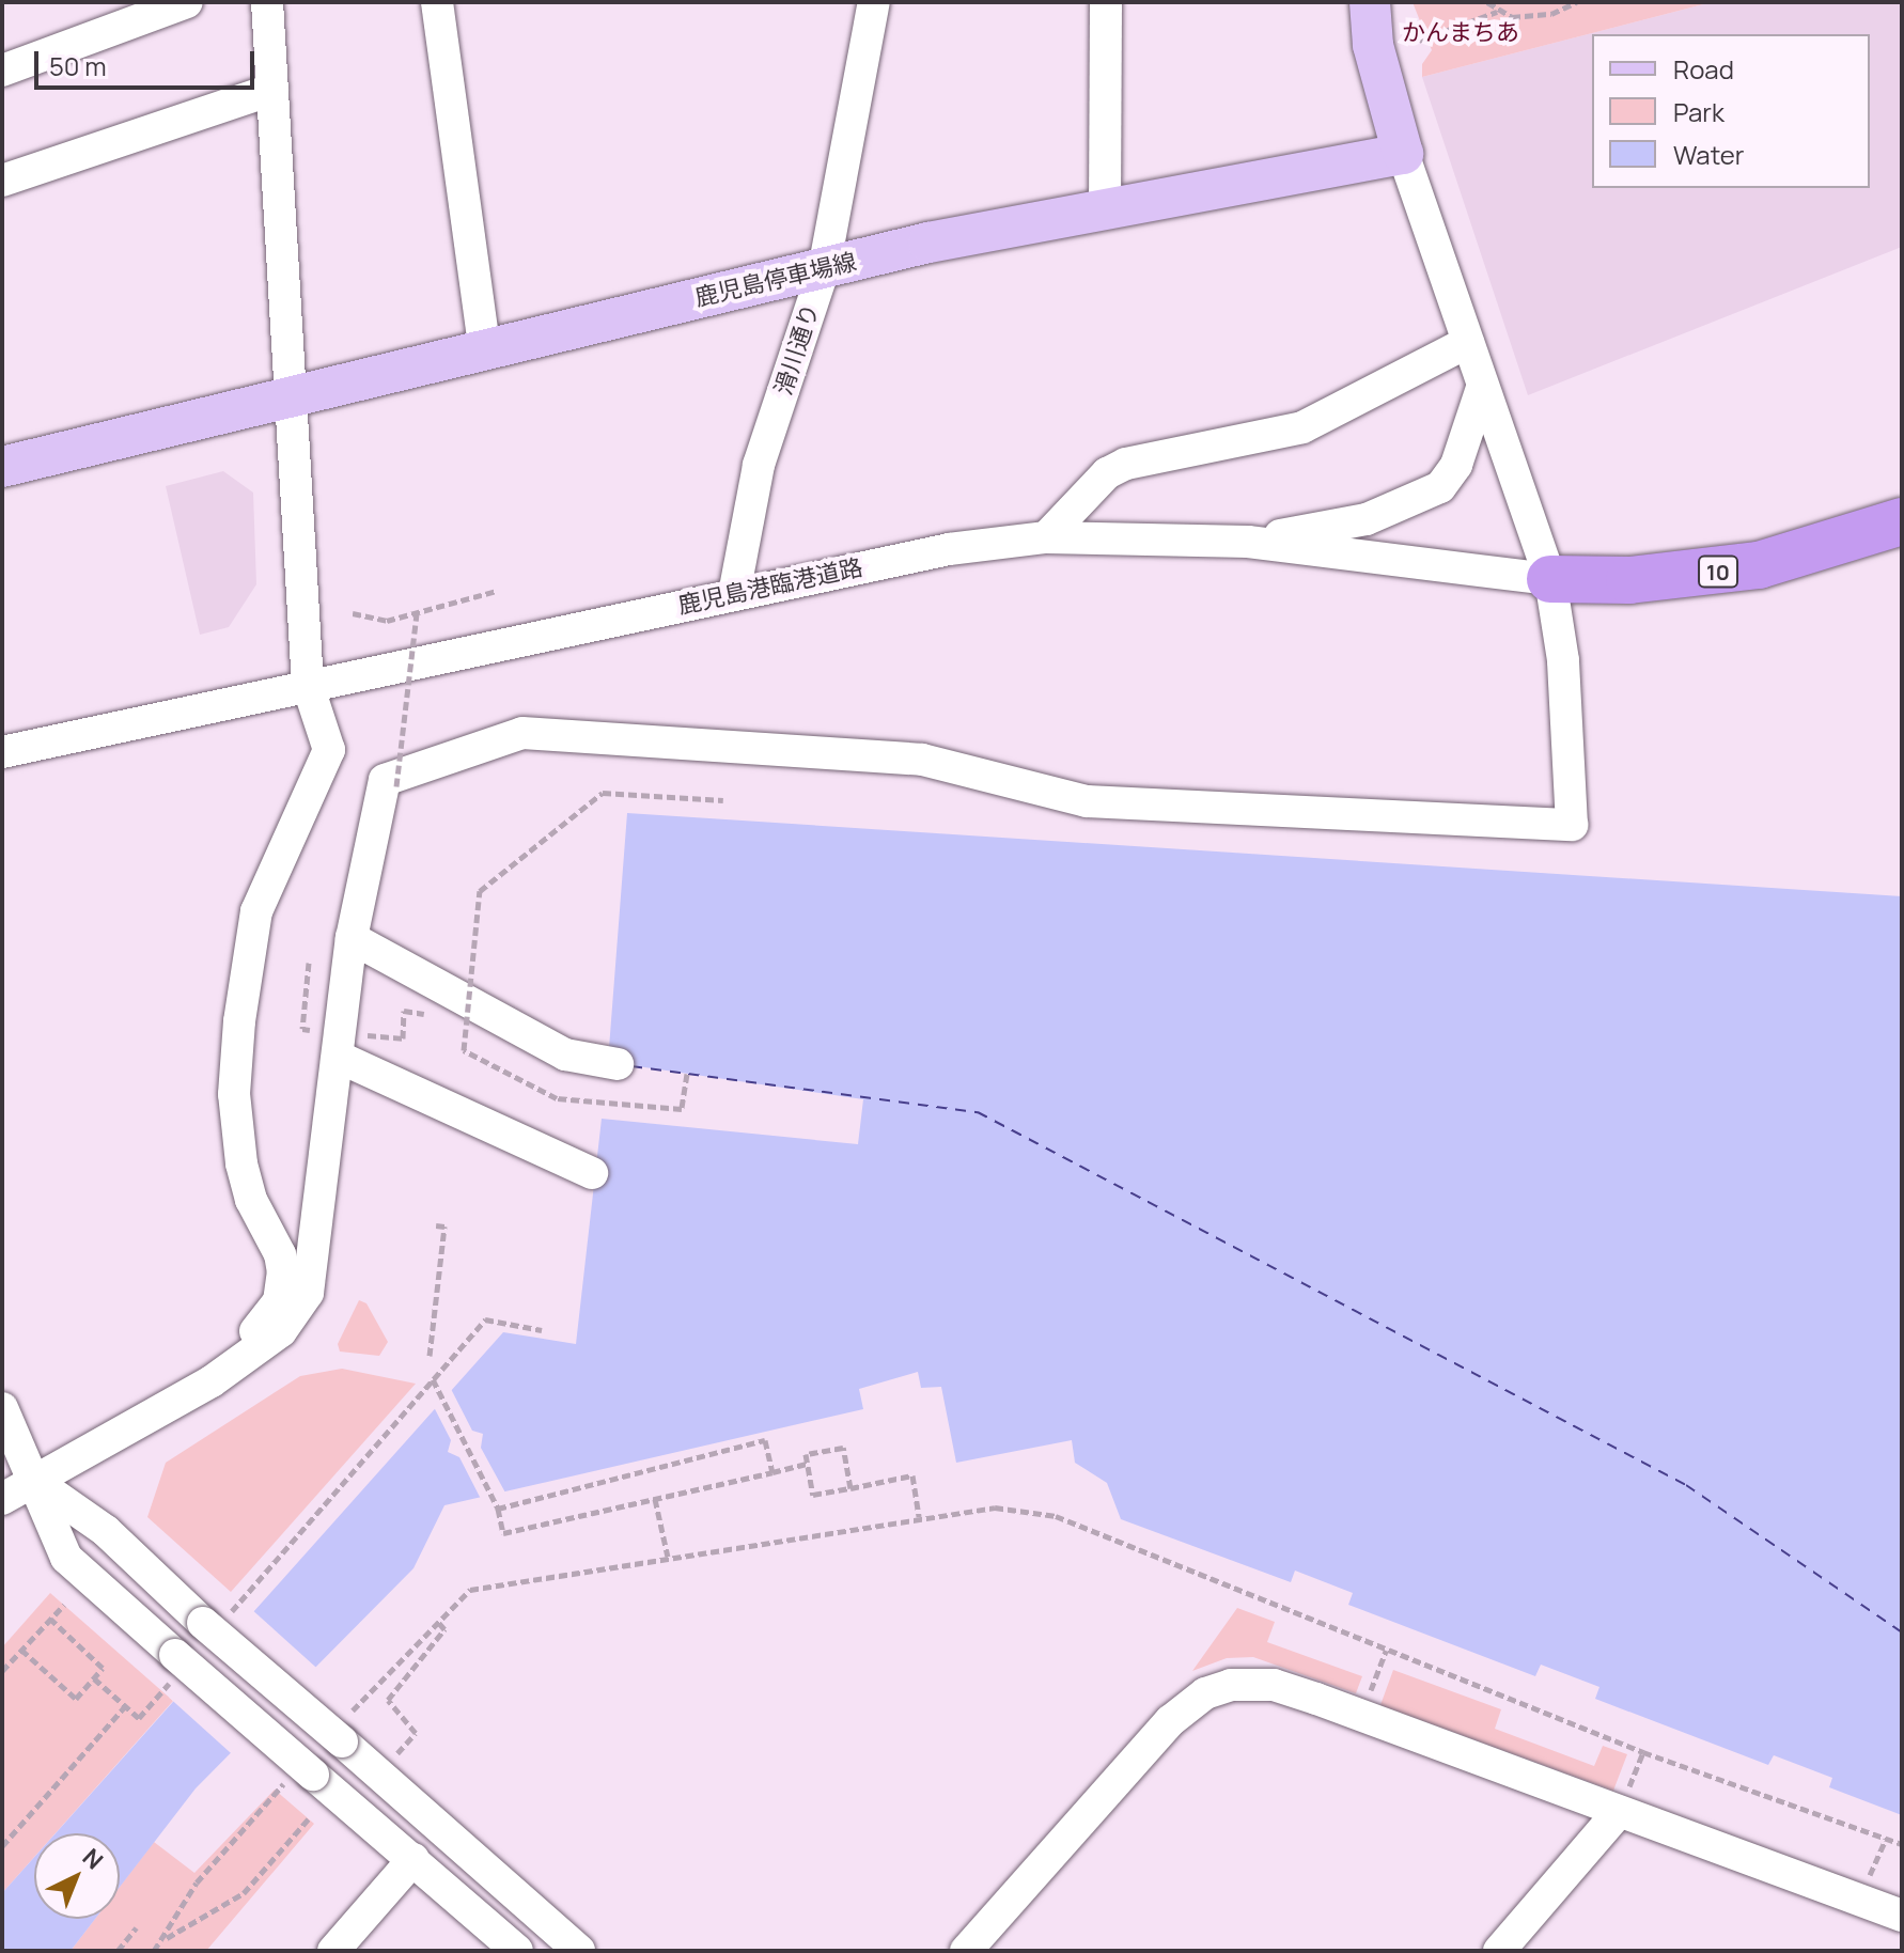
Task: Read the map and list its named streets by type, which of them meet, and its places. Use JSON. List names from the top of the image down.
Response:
{
  "streets": {
    "highway": ["10"],
    "main road": ["鹿児島停車場線"],
    "street": ["滑川通り", "鹿児島港臨港道路"]
  },
  "crossings": [
    ["鹿児島停車場線", "滑川通り"],
    ["滑川通り", "鹿児島港臨港道路"],
    ["10", "鹿児島港臨港道路"]
  ],
  "parks": ["かんまちあ"],
  "legend": ["Road", "Park", "Water"],
  "scale_bar": "50 m",
  "north": "top right"
}
